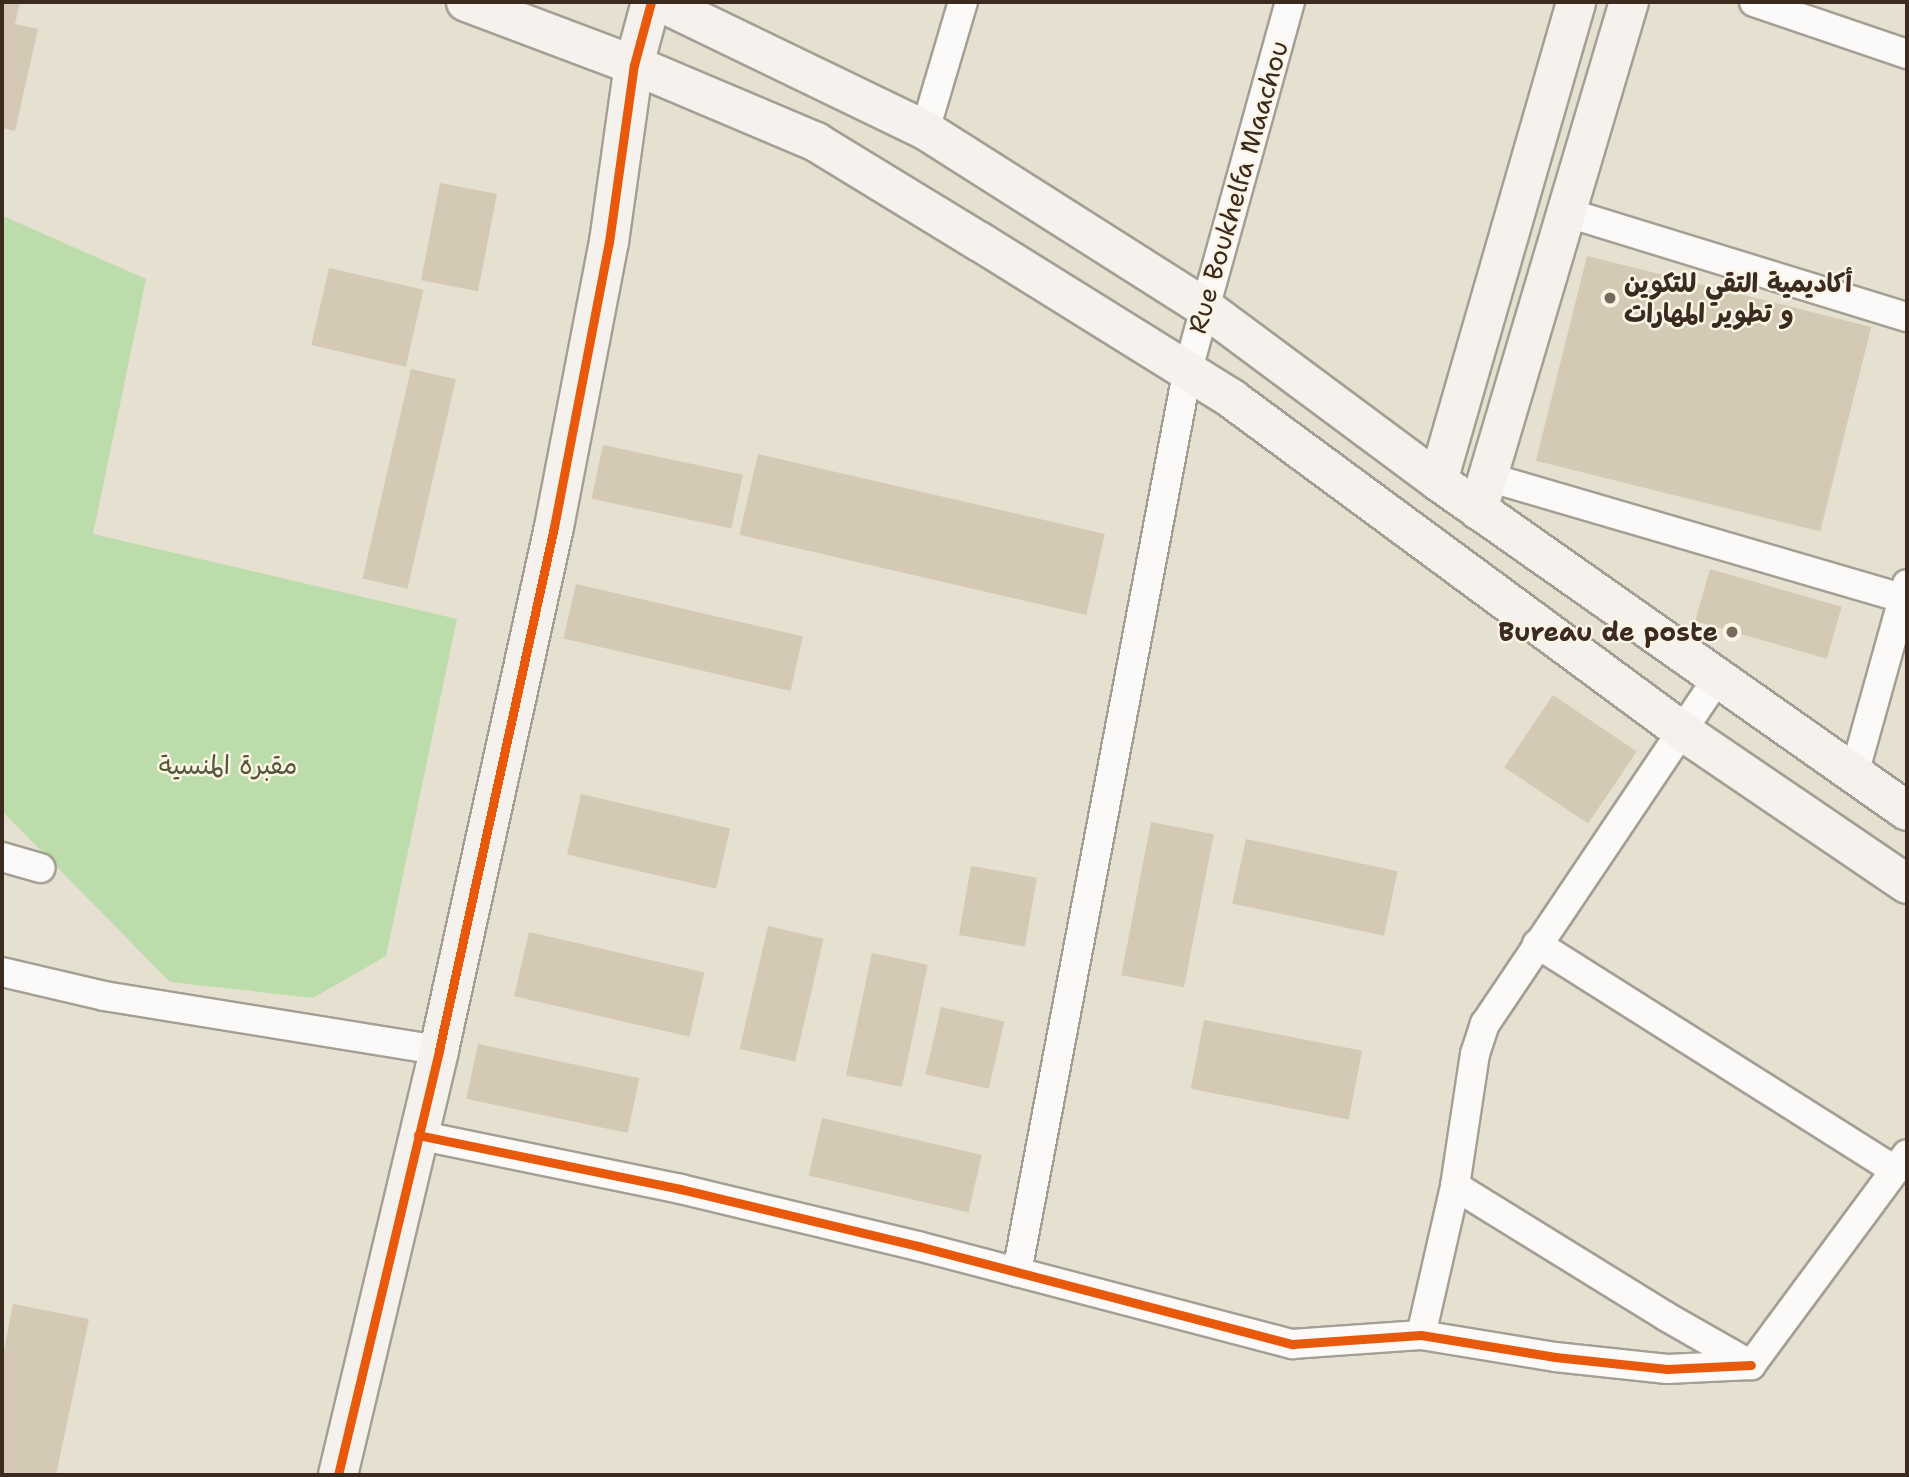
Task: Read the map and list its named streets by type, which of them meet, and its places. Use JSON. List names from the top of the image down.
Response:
{
  "streets": {
    "street": ["Rue Boukhelfa Maachou"]
  },
  "parks": ["مقبرة المنسية"],
  "places": ["أكاديمية التقي للتكوين و تطوير المهارات", "Bureau de poste"]
}
